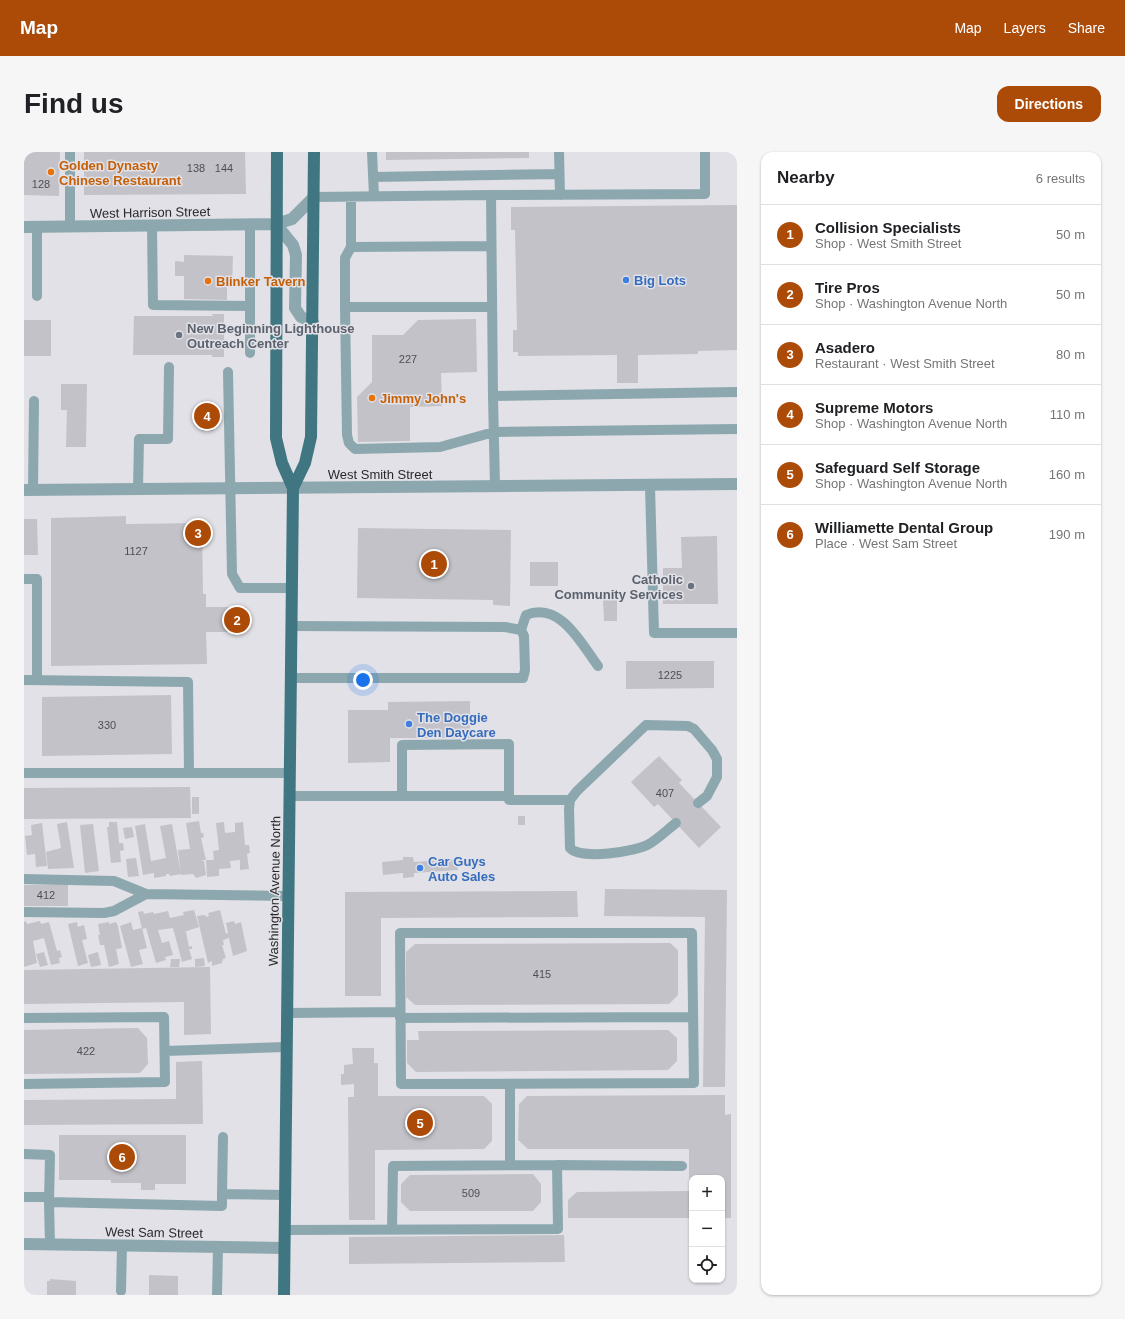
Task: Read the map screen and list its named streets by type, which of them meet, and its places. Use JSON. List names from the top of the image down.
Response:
{
  "streets": {
    "main road": ["Washington Avenue North"],
    "street": ["West Harrison Street", "West Smith Street", "West Sam Street"]
  },
  "crossings": [
    ["West Harrison Street", "Washington Avenue North"],
    ["West Smith Street", "Washington Avenue North"],
    ["Washington Avenue North", "West Sam Street"]
  ],
  "places": [
    "Golden Dynasty Chinese Restaurant",
    "Big Lots",
    "Blinker Tavern",
    "New Beginning Lighthouse Outreach Center",
    "Jimmy John's",
    "Catholic Community Services",
    "The Doggie Den Daycare",
    "Car Guys Auto Sales"
  ],
  "house_numbers": [
    "138",
    "144",
    "128",
    "227",
    "1127",
    "1225",
    "330",
    "407",
    "412",
    "415",
    "422",
    "509"
  ],
  "page": {
    "header": "Map",
    "nav": ["Map", "Layers", "Share"],
    "buttons": "Directions",
    "title": "Find us",
    "heading": ["Nearby", "6 results"],
    "list": [
      {
        "mark": "1",
        "name": "Collision Specialists",
        "note": "Shop · West Smith Street",
        "value": "50 m"
      },
      {
        "mark": "2",
        "name": "Tire Pros",
        "note": "Shop · Washington Avenue North",
        "value": "50 m"
      },
      {
        "mark": "3",
        "name": "Asadero",
        "note": "Restaurant · West Smith Street",
        "value": "80 m"
      },
      {
        "mark": "4",
        "name": "Supreme Motors",
        "note": "Shop · Washington Avenue North",
        "value": "110 m"
      },
      {
        "mark": "5",
        "name": "Safeguard Self Storage",
        "note": "Shop · Washington Avenue North",
        "value": "160 m"
      },
      {
        "mark": "6",
        "name": "Williamette Dental Group",
        "note": "Place · West Sam Street",
        "value": "190 m"
      }
    ],
    "pins": [
      "4",
      "3",
      "1",
      "2",
      "5",
      "6"
    ],
    "map_buttons": ["+", "−"]
  }
}
